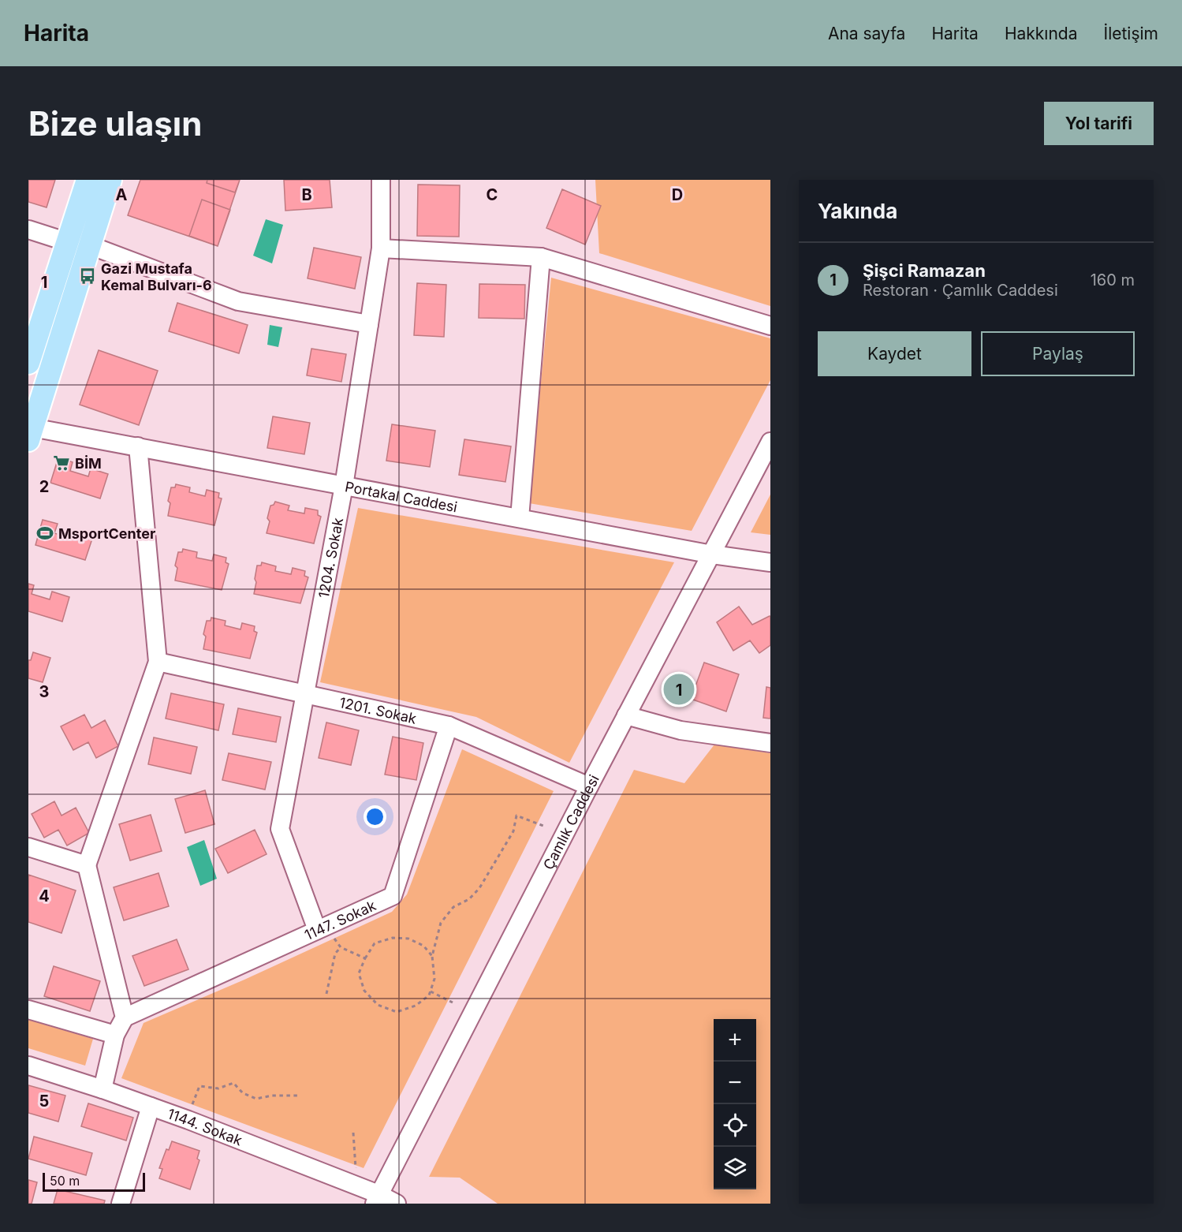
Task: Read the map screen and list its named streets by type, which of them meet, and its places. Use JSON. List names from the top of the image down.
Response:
{
  "streets": {
    "street": [
      "Portakal Caddesi",
      "1204. Sokak",
      "1201. Sokak",
      "Çamlık Caddesi",
      "1147. Sokak",
      "1144. Sokak"
    ]
  },
  "crossings": [
    ["Portakal Caddesi", "1204. Sokak"],
    ["Portakal Caddesi", "Çamlık Caddesi"],
    ["1204. Sokak", "1201. Sokak"],
    ["1204. Sokak", "1147. Sokak"],
    ["1201. Sokak", "Çamlık Caddesi"],
    ["1201. Sokak", "1147. Sokak"],
    ["Çamlık Caddesi", "1144. Sokak"]
  ],
  "places": {
    "bus stop": ["Gazi Mustafa Kemal Bulvarı-6"],
    "supermarket": ["BİM"],
    "sports": ["MsportCenter"]
  },
  "scale_bar": "50 m",
  "page": {
    "header": "Harita",
    "nav": [
      "Ana sayfa",
      "Harita",
      "Hakkında",
      "İletişim"
    ],
    "buttons": [
      "Yol tarifi",
      ["Kaydet", "Paylaş"]
    ],
    "title": "Bize ulaşın",
    "heading": "Yakında",
    "list": [
      {
        "mark": "1",
        "name": "Şişci Ramazan",
        "note": "Restoran · Çamlık Caddesi",
        "value": "160 m"
      }
    ],
    "pins": "1",
    "map_buttons": ["+", "−"],
    "scale": "50 m"
  },
  "grid": {
    "columns": [
      "A",
      "B",
      "C",
      "D"
    ],
    "rows": [
      "1",
      "2",
      "3",
      "4",
      "5"
    ]
  }
}
